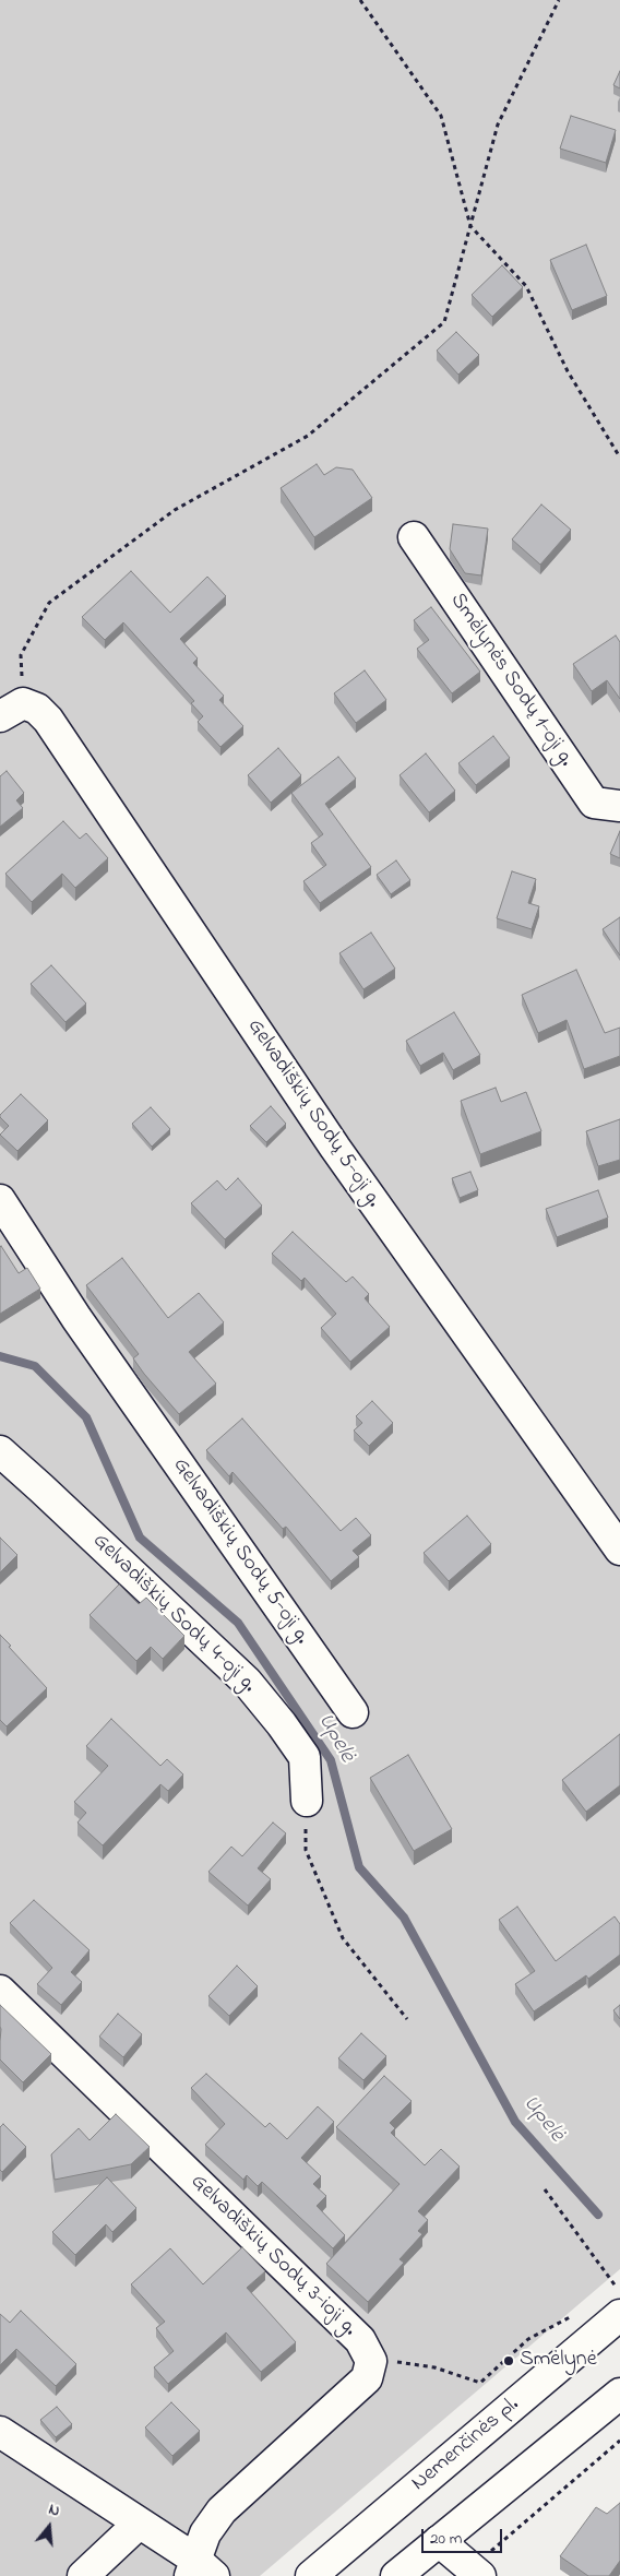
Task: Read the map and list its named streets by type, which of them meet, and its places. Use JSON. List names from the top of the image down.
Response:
{
  "streets": {
    "street": [
      "Smėlynės Sodų 1-oji g.",
      "Gelvadiškių Sodų 5-oji g.",
      "Gelvadiškių Sodų 4-oji g.",
      "Gelvadiškių Sodų 3-ioji g.",
      "Nemenčinės pl."
    ]
  },
  "water": ["Upelė"],
  "places": ["Smėlynė"],
  "scale_bar": "20 m",
  "north": "top"
}
